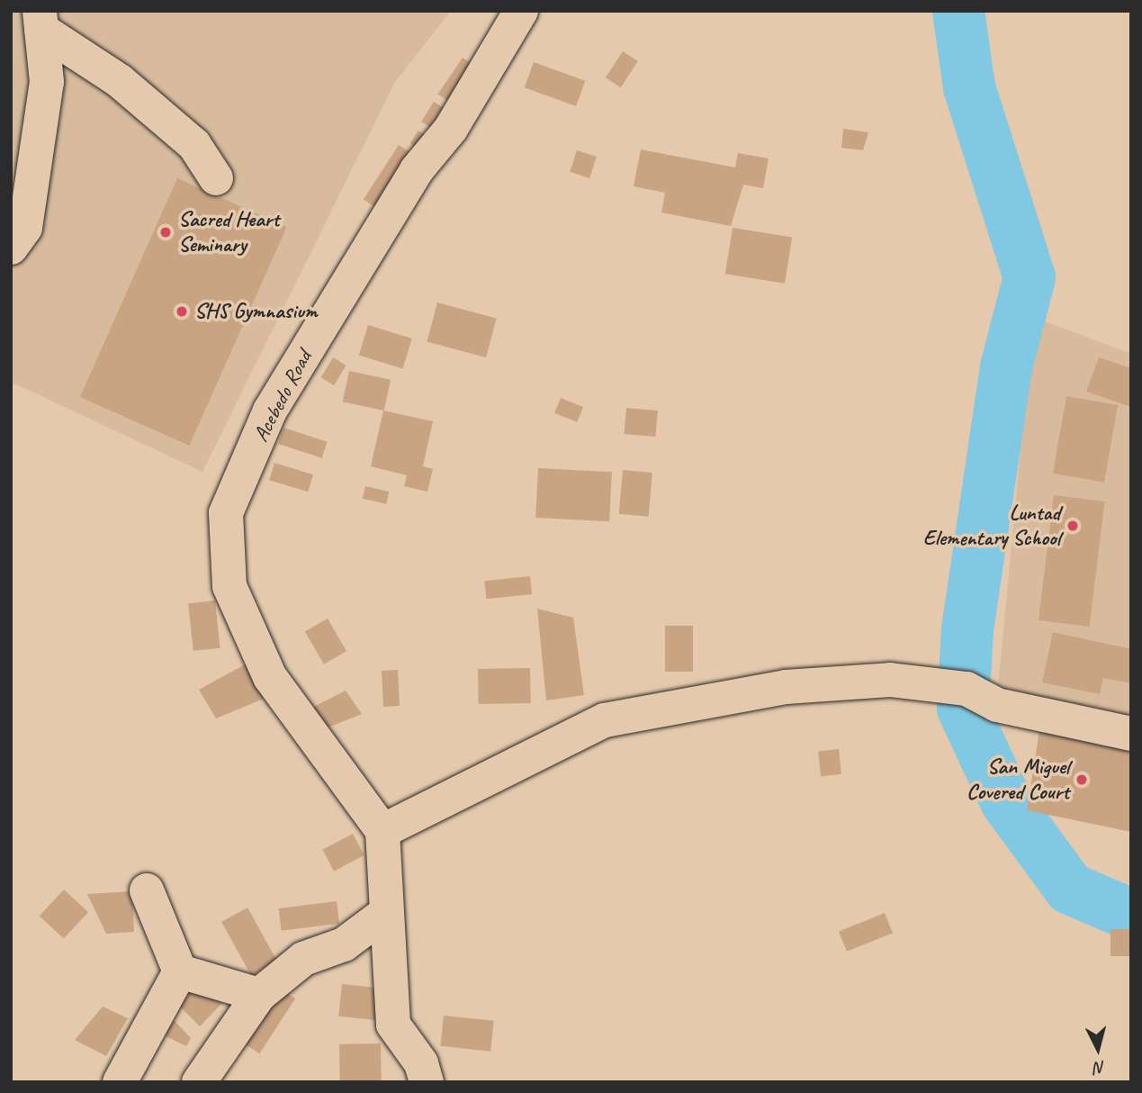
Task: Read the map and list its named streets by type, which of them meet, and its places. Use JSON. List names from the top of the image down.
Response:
{
  "streets": {
    "street": ["Acebedo Road"]
  },
  "places": [
    "Sacred Heart Seminary",
    "SHS Gymnasium",
    "Luntad Elementary School",
    "San Miguel Covered Court"
  ],
  "north": "bottom"
}
